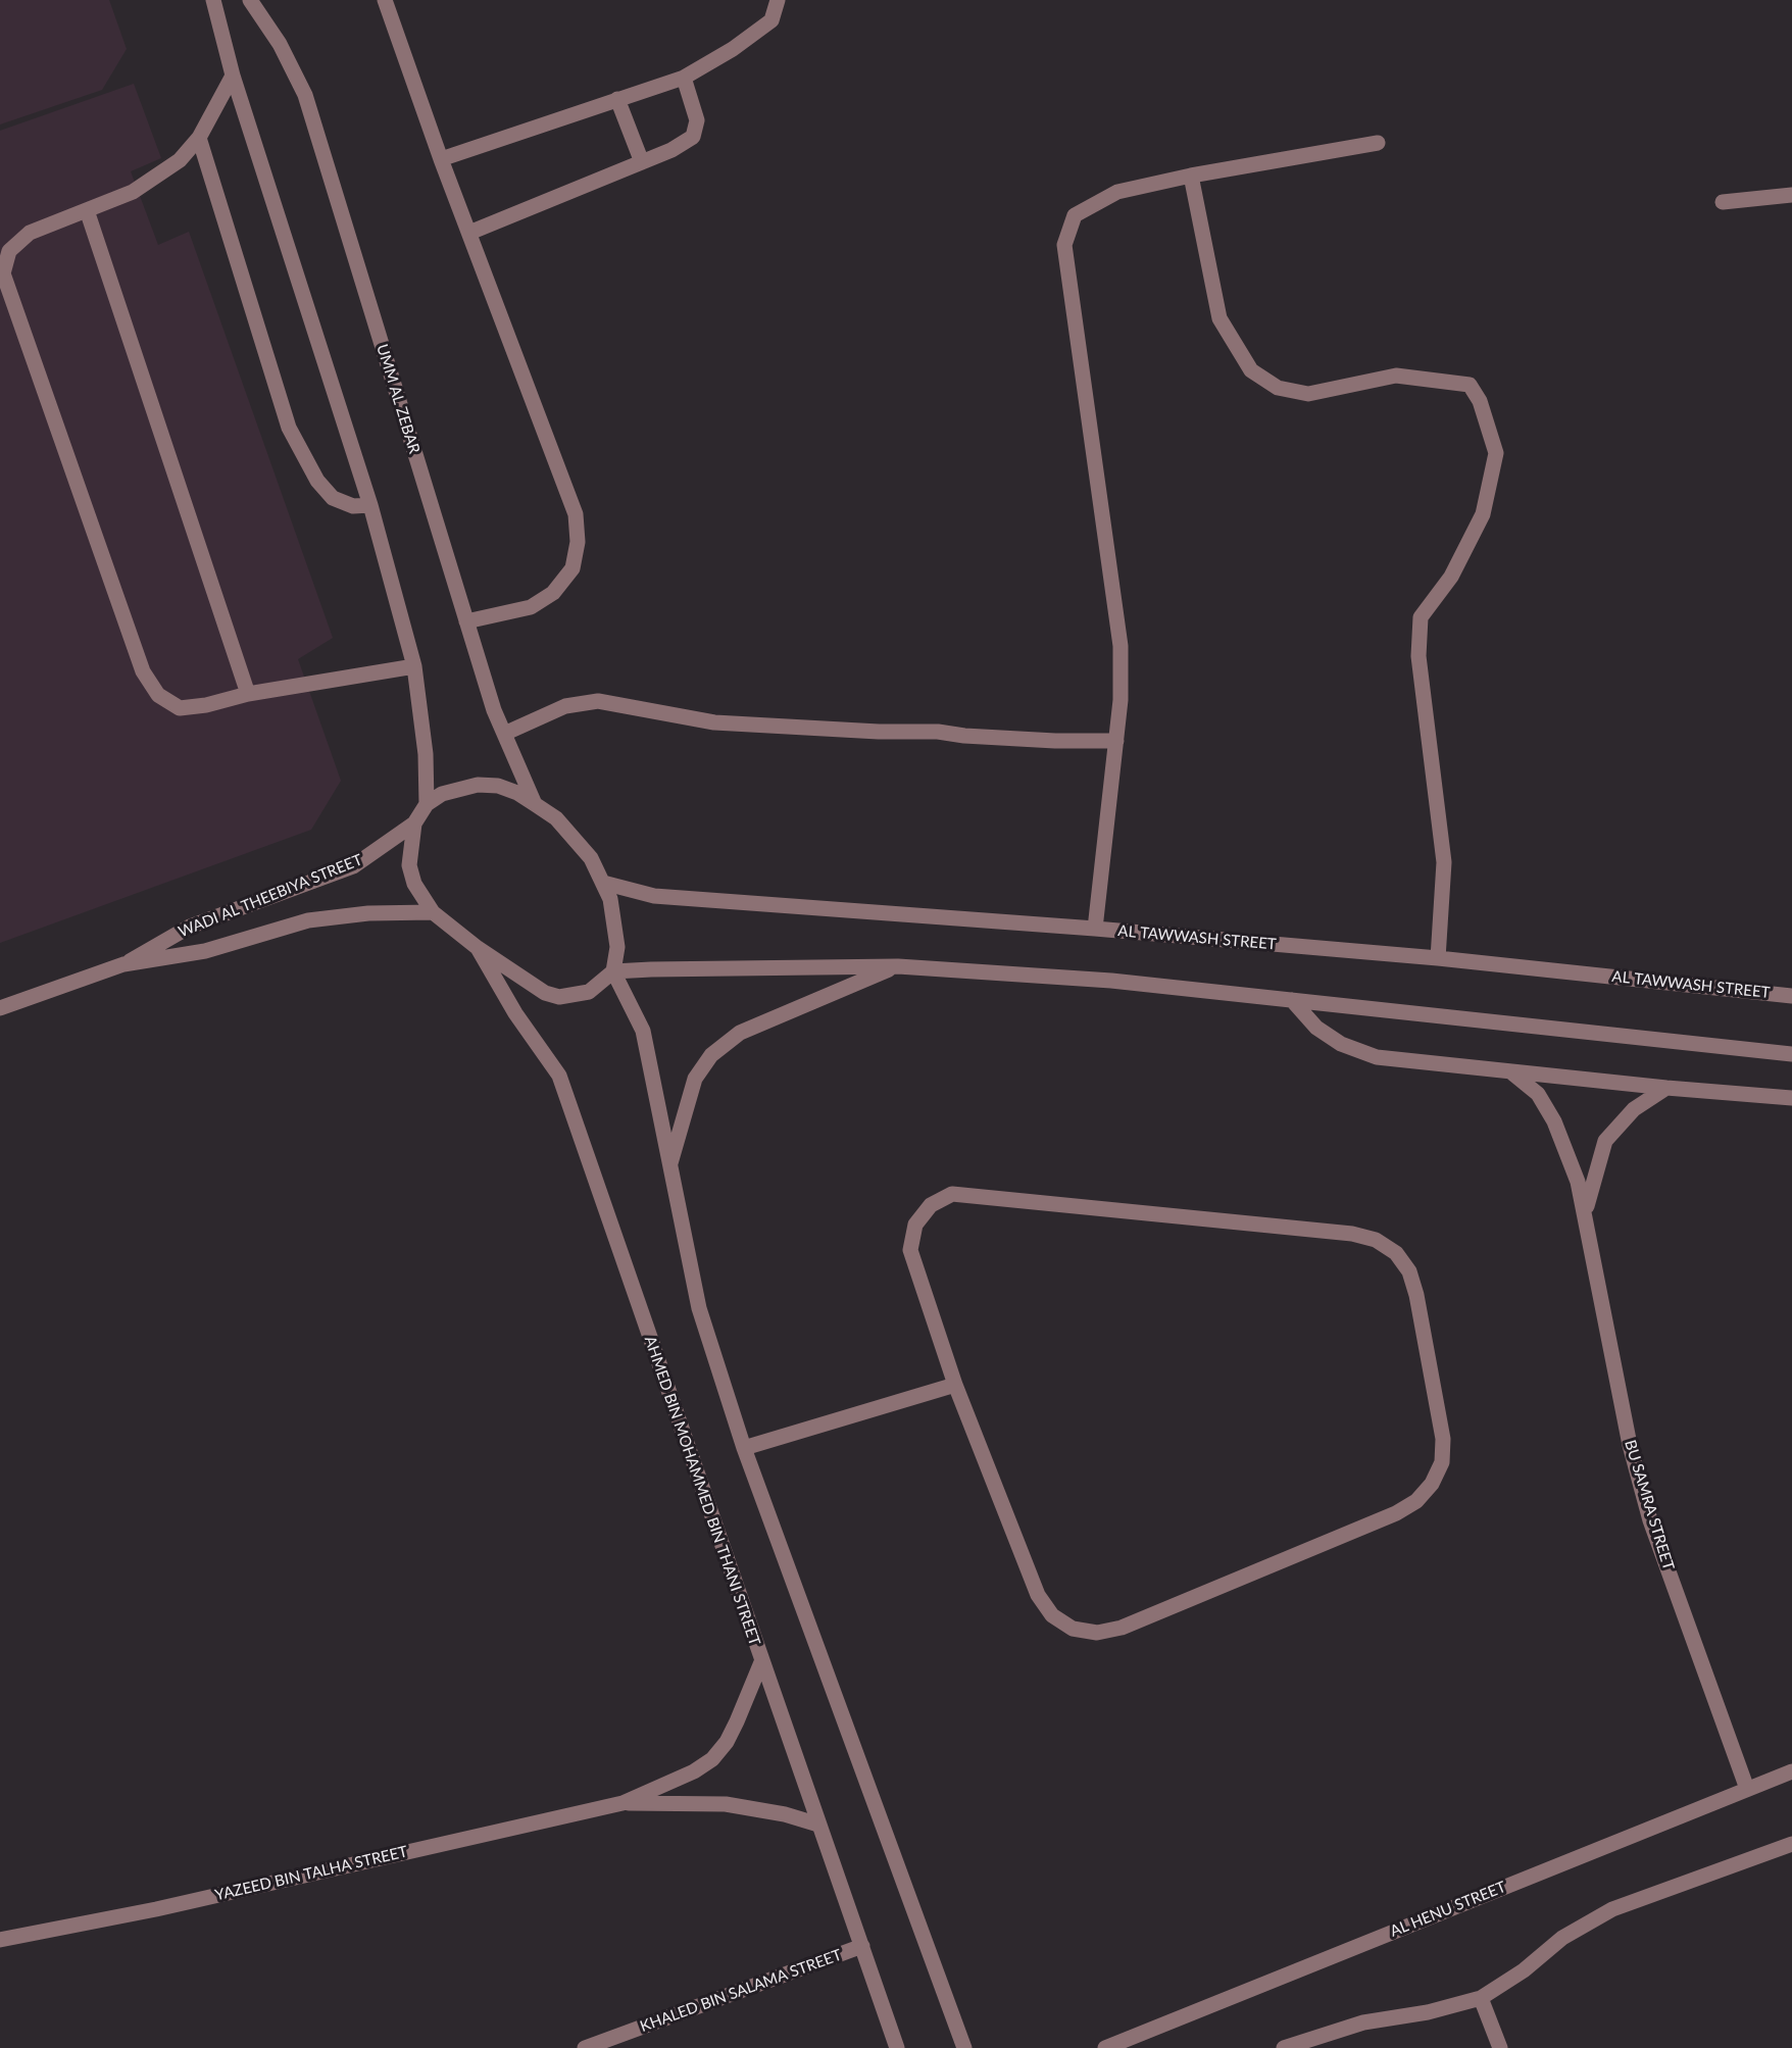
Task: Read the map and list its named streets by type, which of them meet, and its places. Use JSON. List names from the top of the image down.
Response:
{
  "streets": {
    "street": [
      "UMM AL ZEBAR",
      "WADI AL THEEBIYA STREET",
      "AL TAWWASH STREET",
      "AHMED BIN MOHAMMED BIN THANI STREET",
      "BU SAMRA STREET",
      "YAZEED BIN TALHA STREET",
      "AL HENU STREET",
      "KHALED BIN SALAMA STREET"
    ]
  },
  "crossings": [
    ["UMM AL ZEBAR", "WADI AL THEEBIYA STREET"],
    ["UMM AL ZEBAR", "AL TAWWASH STREET"],
    ["UMM AL ZEBAR", "AHMED BIN MOHAMMED BIN THANI STREET"],
    ["WADI AL THEEBIYA STREET", "AL TAWWASH STREET"],
    ["WADI AL THEEBIYA STREET", "AHMED BIN MOHAMMED BIN THANI STREET"],
    ["AL TAWWASH STREET", "AHMED BIN MOHAMMED BIN THANI STREET"],
    ["AHMED BIN MOHAMMED BIN THANI STREET", "YAZEED BIN TALHA STREET"],
    ["AHMED BIN MOHAMMED BIN THANI STREET", "KHALED BIN SALAMA STREET"],
    ["BU SAMRA STREET", "AL HENU STREET"]
  ]
}
